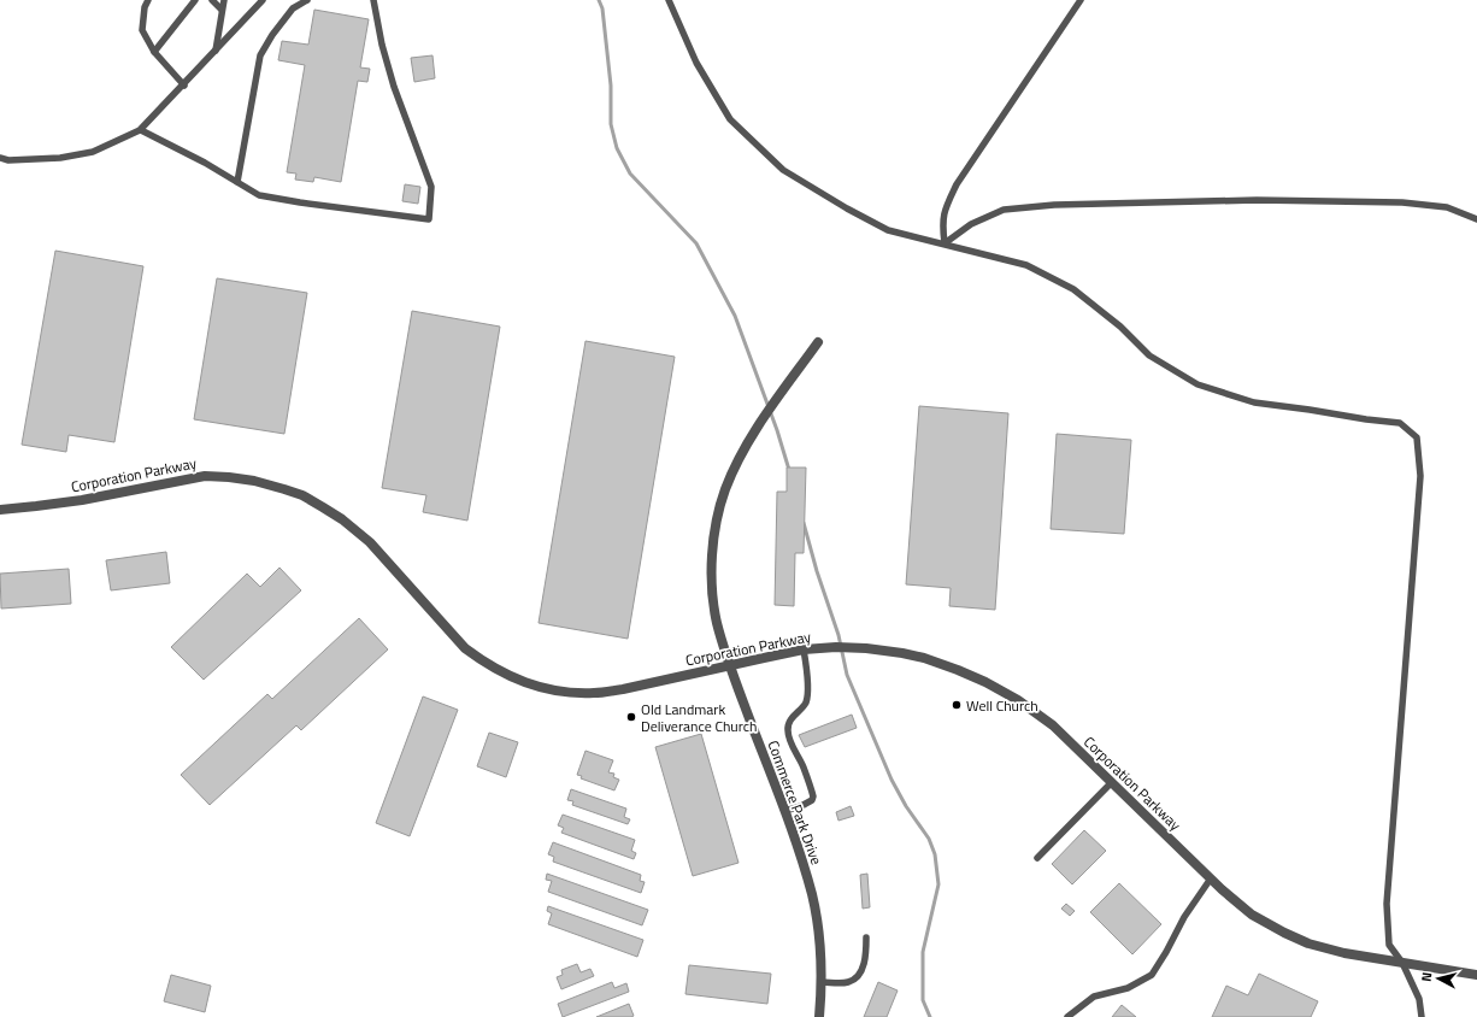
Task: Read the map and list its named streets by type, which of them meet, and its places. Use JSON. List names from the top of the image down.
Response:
{
  "streets": {
    "street": ["Corporation Parkway", "Commerce Park Drive"]
  },
  "crossings": [
    ["Corporation Parkway", "Commerce Park Drive"]
  ],
  "places": ["Well Church", "Old Landmark Deliverance Church"],
  "north": "left"
}
